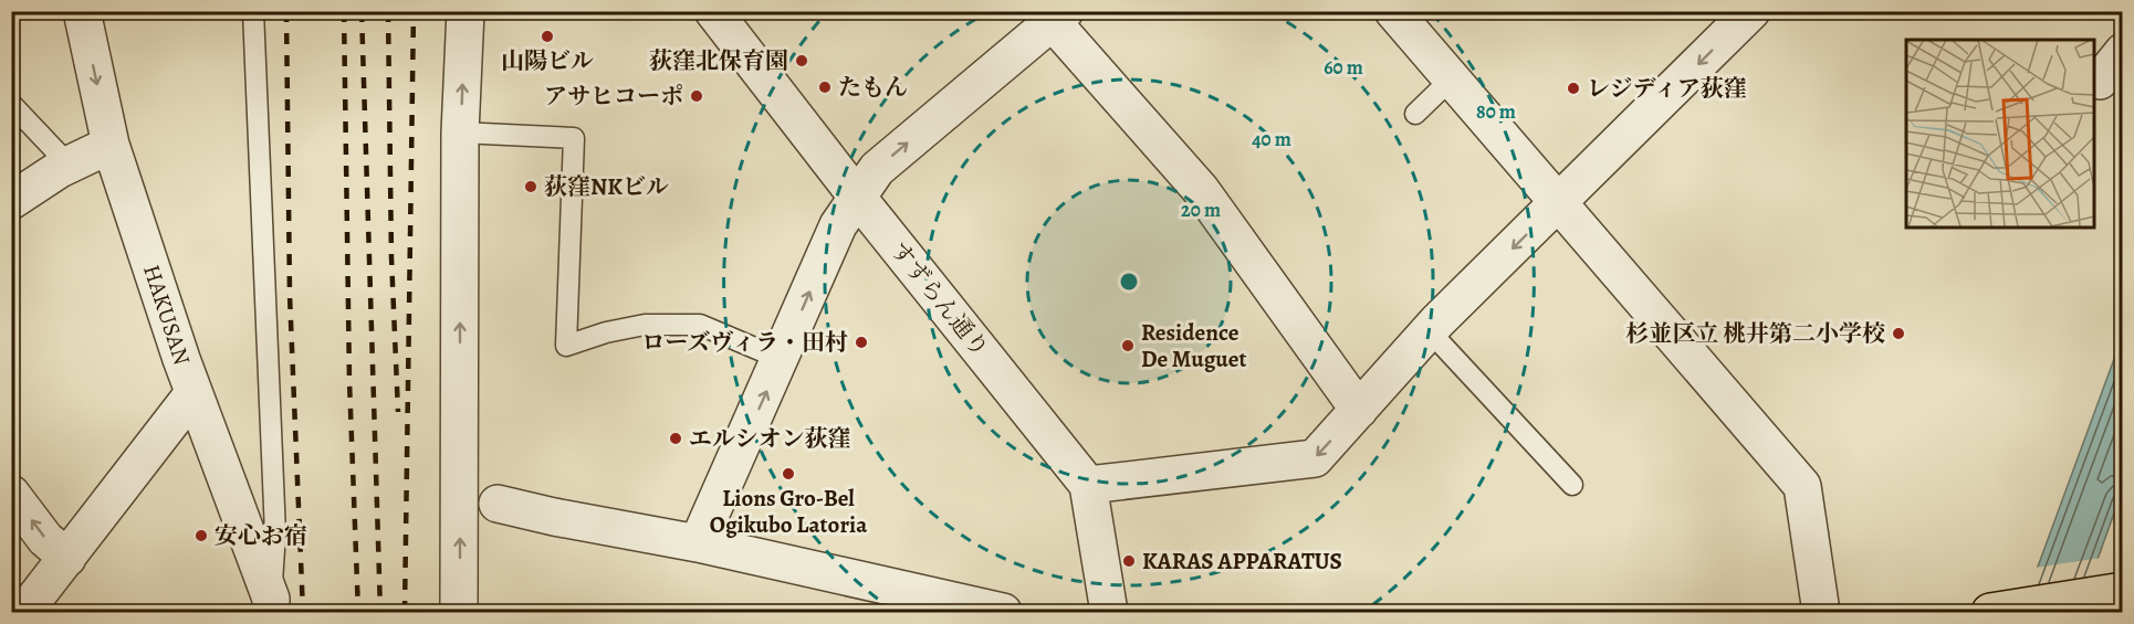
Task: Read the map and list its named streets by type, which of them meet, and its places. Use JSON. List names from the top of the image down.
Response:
{
  "streets": {
    "street": ["すずらん通り", "HAKUSAN"]
  },
  "places": [
    "山陽ビル",
    "荻窪北保育園",
    "たもん",
    "レジディア荻窪",
    "アサヒコーポ",
    "荻窪NKビル",
    "杉並区立 桃井第二小学校",
    "ローズヴィラ・田村",
    "Residence De Muguet",
    "エルシオン荻窪",
    "Lions Gro-Bel Ogikubo Latoria",
    "安心お宿",
    "KARAS APPARATUS"
  ],
  "rings": [
    "60 m",
    "80 m",
    "40 m",
    "20 m"
  ]
}
